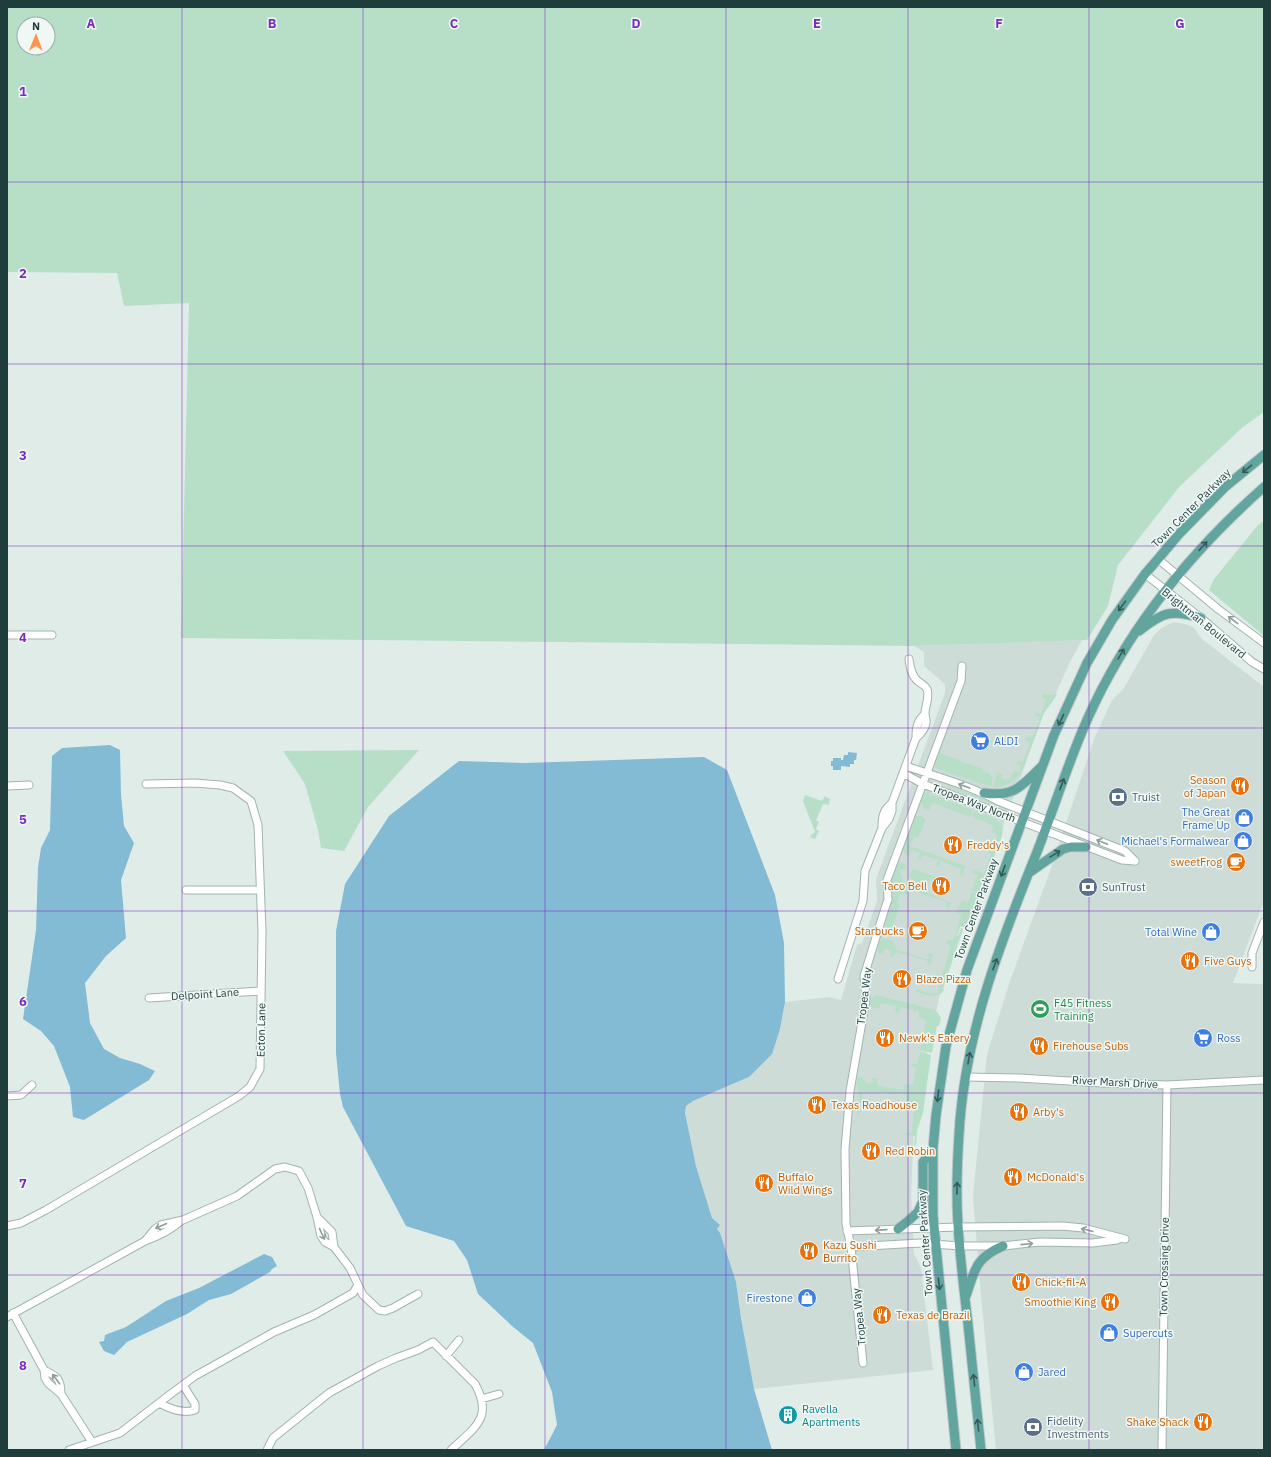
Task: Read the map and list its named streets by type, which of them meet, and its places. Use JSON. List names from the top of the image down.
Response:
{
  "streets": {
    "main road": ["Town Center Parkway"],
    "street": [
      "Brightman Boulevard",
      "Tropea Way North",
      "Delpoint Lane",
      "Tropea Way",
      "Ecton Lane",
      "River Marsh Drive",
      "Town Crossing Drive"
    ]
  },
  "crossings": [
    ["Town Center Parkway", "Brightman Boulevard"],
    ["Town Center Parkway", "Tropea Way North"],
    ["Tropea Way North", "Tropea Way"],
    ["Delpoint Lane", "Ecton Lane"],
    ["River Marsh Drive", "Town Crossing Drive"]
  ],
  "places": {
    "supermarket": ["ALDI", "Ross"],
    "restaurant": [
      "Season of Japan",
      "Freddy's",
      "Taco Bell",
      "Five Guys",
      "Blaze Pizza",
      "Newk's Eatery",
      "Firehouse Subs",
      "Texas Roadhouse",
      "Arby's",
      "Red Robin",
      "McDonald's",
      "Buffalo Wild Wings",
      "Kazu Sushi Burrito",
      "Chick-fil-A",
      "Smoothie King",
      "Texas de Brazil",
      "Shake Shack"
    ],
    "bank": ["Truist", "SunTrust", "Fidelity Investments"],
    "shop": [
      "The Great Frame Up",
      "Michael's Formalwear",
      "Total Wine",
      "Firestone",
      "Supercuts",
      "Jared"
    ],
    "cafe": ["sweetFrog", "Starbucks"],
    "sports": ["F45 Fitness Training"],
    "building": ["Ravella Apartments"]
  },
  "north": "top",
  "grid": {
    "columns": [
      "A",
      "B",
      "C",
      "D",
      "E",
      "F",
      "G"
    ],
    "rows": [
      "1",
      "2",
      "3",
      "4",
      "5",
      "6",
      "7",
      "8"
    ]
  }
}
